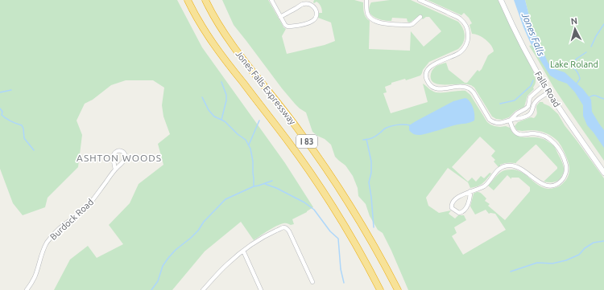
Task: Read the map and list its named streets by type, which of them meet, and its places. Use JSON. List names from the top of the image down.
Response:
{
  "streets": {
    "highway": ["Jones Falls Expressway", "I 83"],
    "main road": ["Falls Road"],
    "street": ["Burdock Road"]
  },
  "districts": ["ASHTON WOODS"],
  "water": ["Jones Falls"],
  "parks": ["Lake Roland"],
  "north": "top"
}
